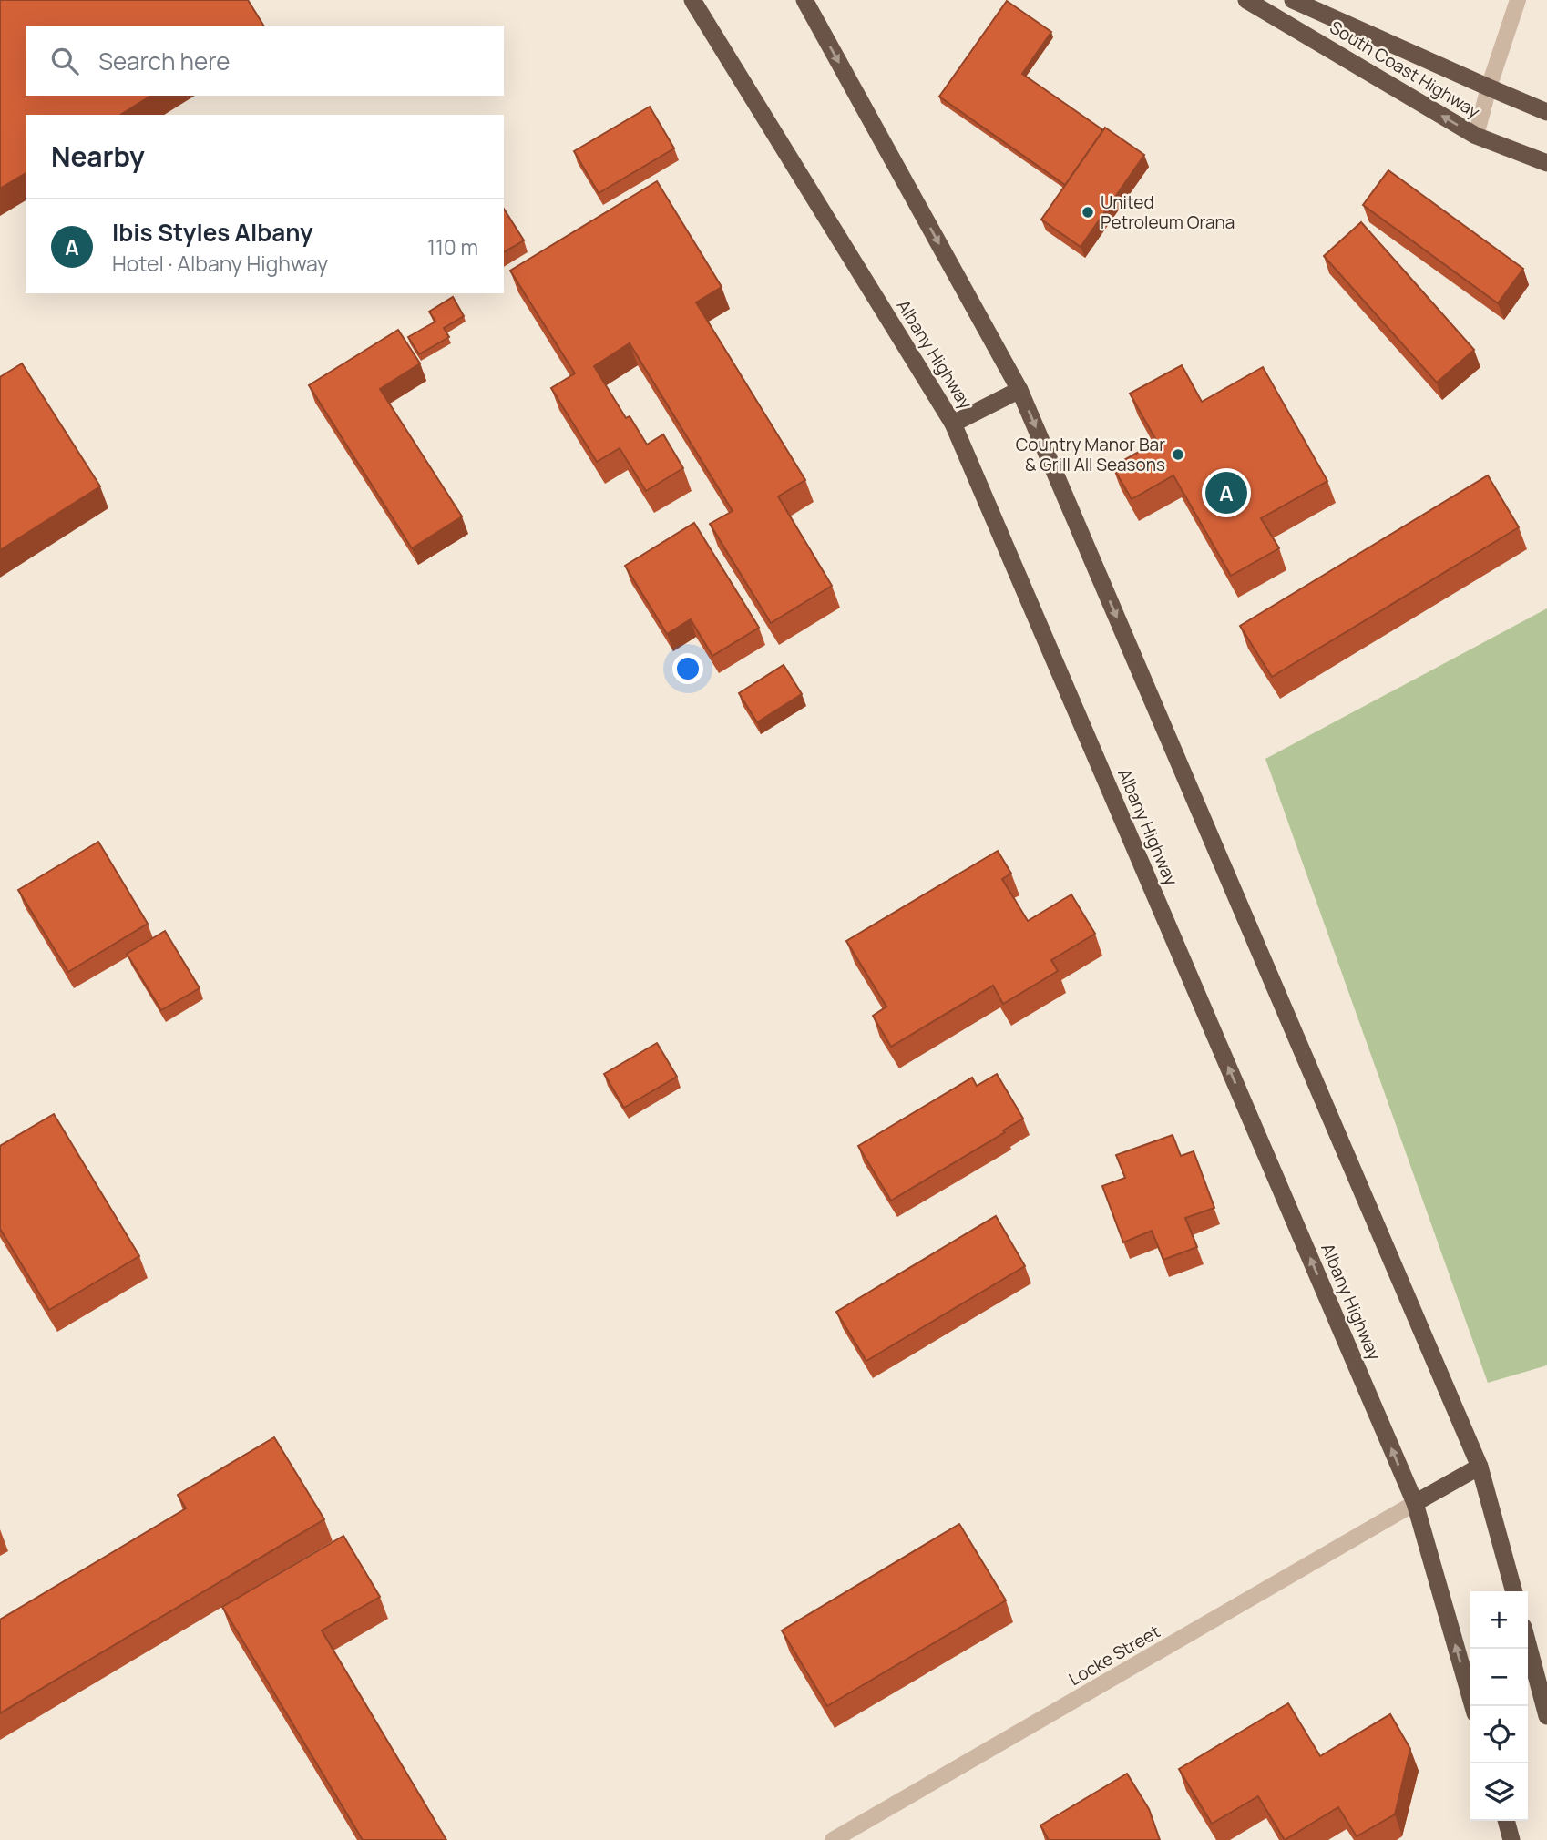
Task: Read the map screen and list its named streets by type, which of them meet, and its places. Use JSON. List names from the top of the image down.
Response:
{
  "streets": {
    "highway": ["South Coast Highway", "Albany Highway"],
    "street": ["Locke Street"]
  },
  "crossings": [
    ["Albany Highway", "Locke Street"]
  ],
  "places": ["United Petroleum Orana", "Country Manor Bar & Grill All Seasons"],
  "page": {
    "search": "Search here",
    "heading": "Nearby",
    "list": [
      {
        "mark": "A",
        "name": "Ibis Styles Albany",
        "note": "Hotel · Albany Highway",
        "value": "110 m"
      }
    ],
    "pins": "A",
    "map_buttons": ["+", "−"]
  }
}
